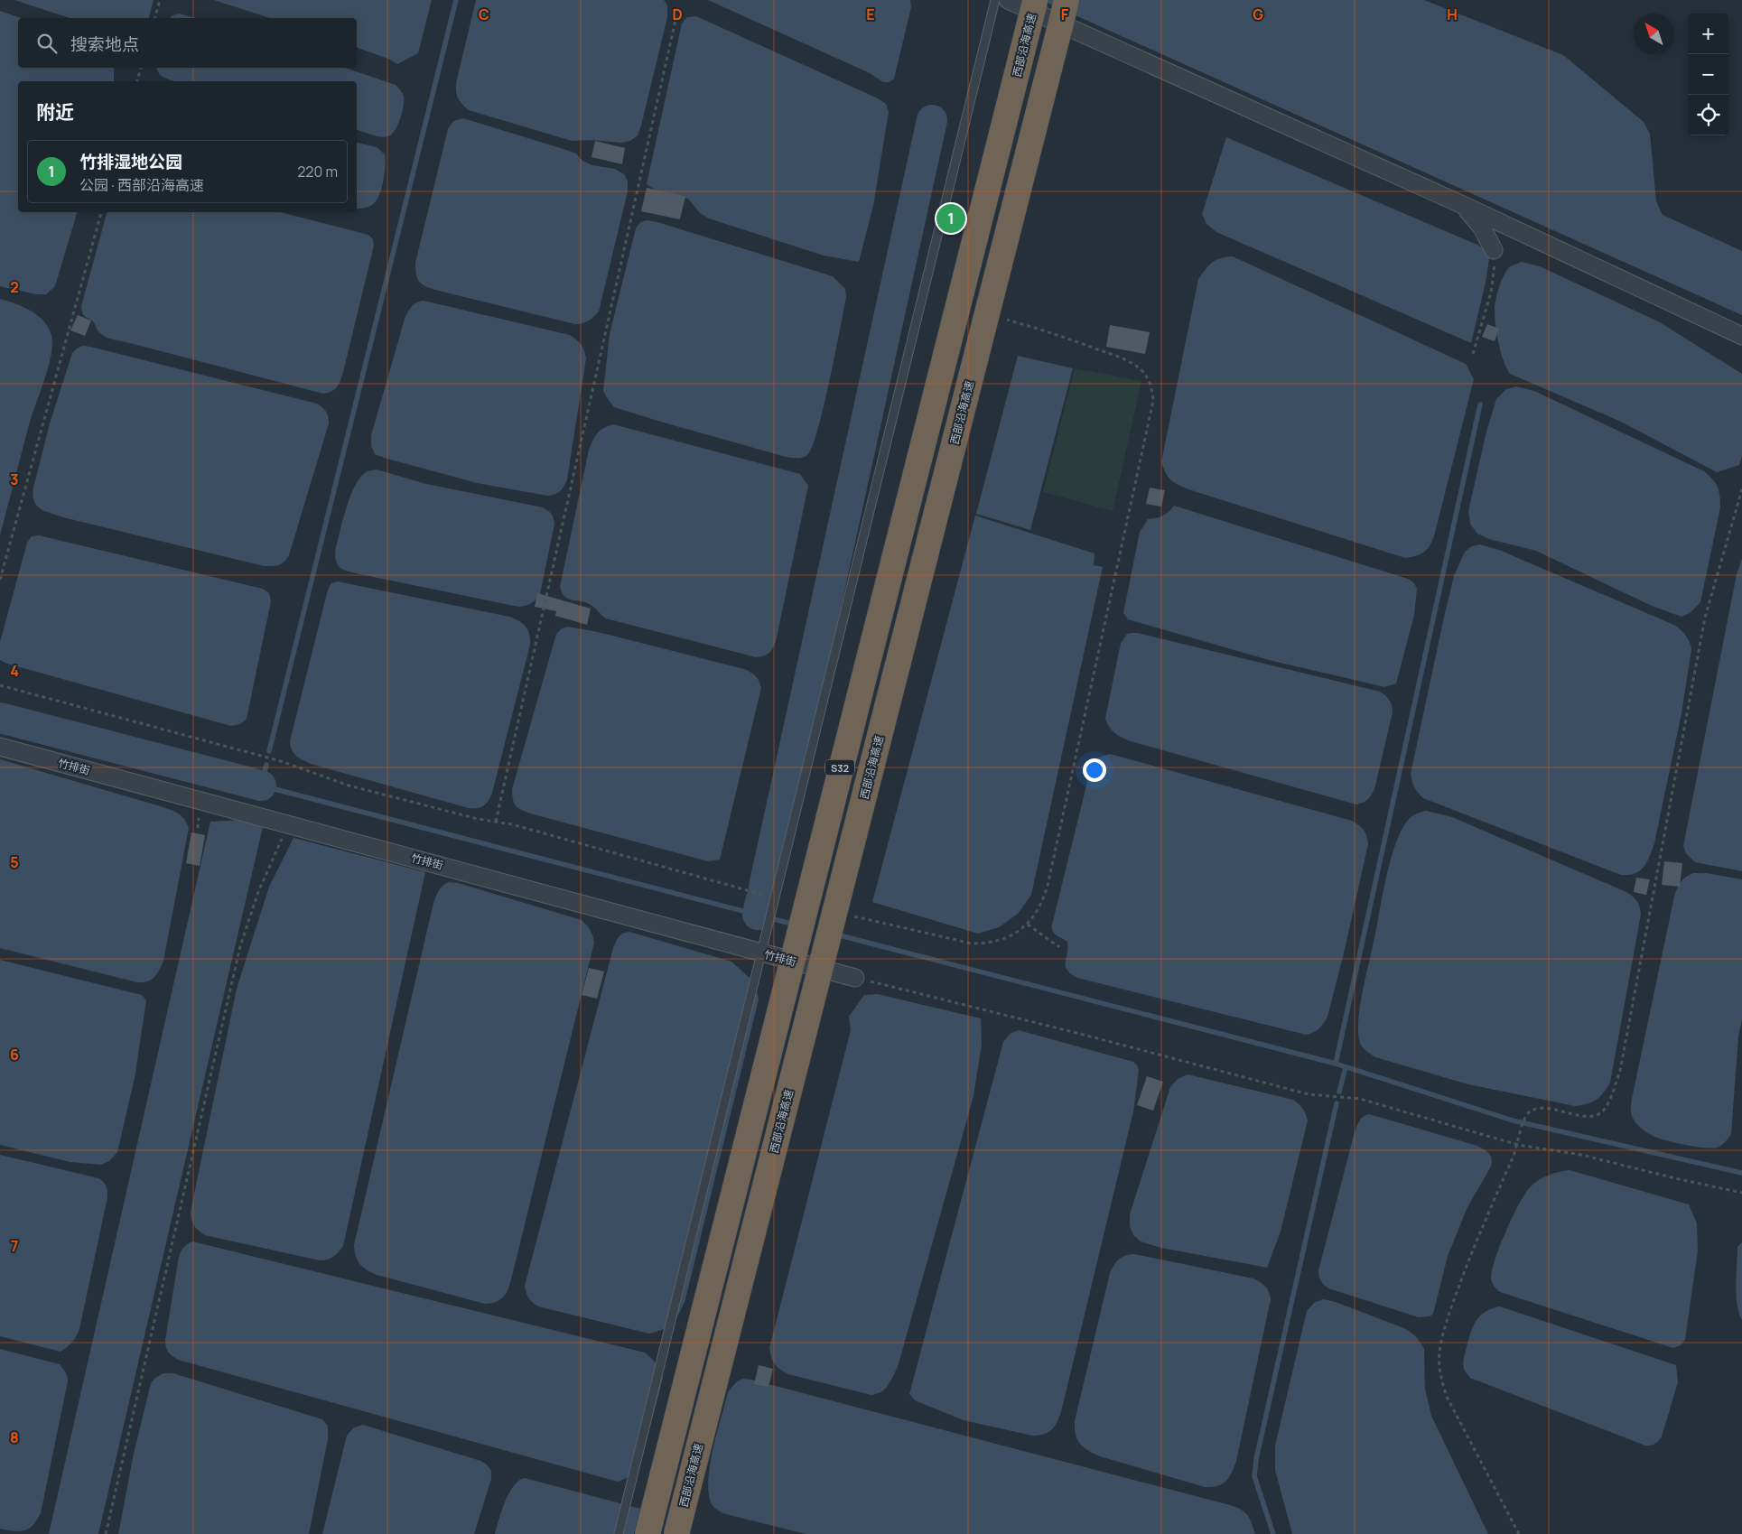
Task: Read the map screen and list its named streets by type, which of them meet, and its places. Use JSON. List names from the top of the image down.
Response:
{
  "streets": {
    "highway": ["西部沿海高速", "S32"],
    "street": ["竹排街"]
  },
  "north": "top left",
  "page": {
    "map_buttons": ["+", "−"],
    "search": "搜索地点",
    "heading": "附近",
    "list": [
      {
        "mark": "1",
        "name": "竹排湿地公园",
        "note": "公园 · 西部沿海高速",
        "value": "220 m"
      }
    ],
    "pins": "1"
  },
  "grid": {
    "columns": [
      "C",
      "D",
      "E",
      "F",
      "G",
      "H"
    ],
    "rows": [
      "2",
      "3",
      "4",
      "5",
      "6",
      "7",
      "8"
    ]
  }
}
